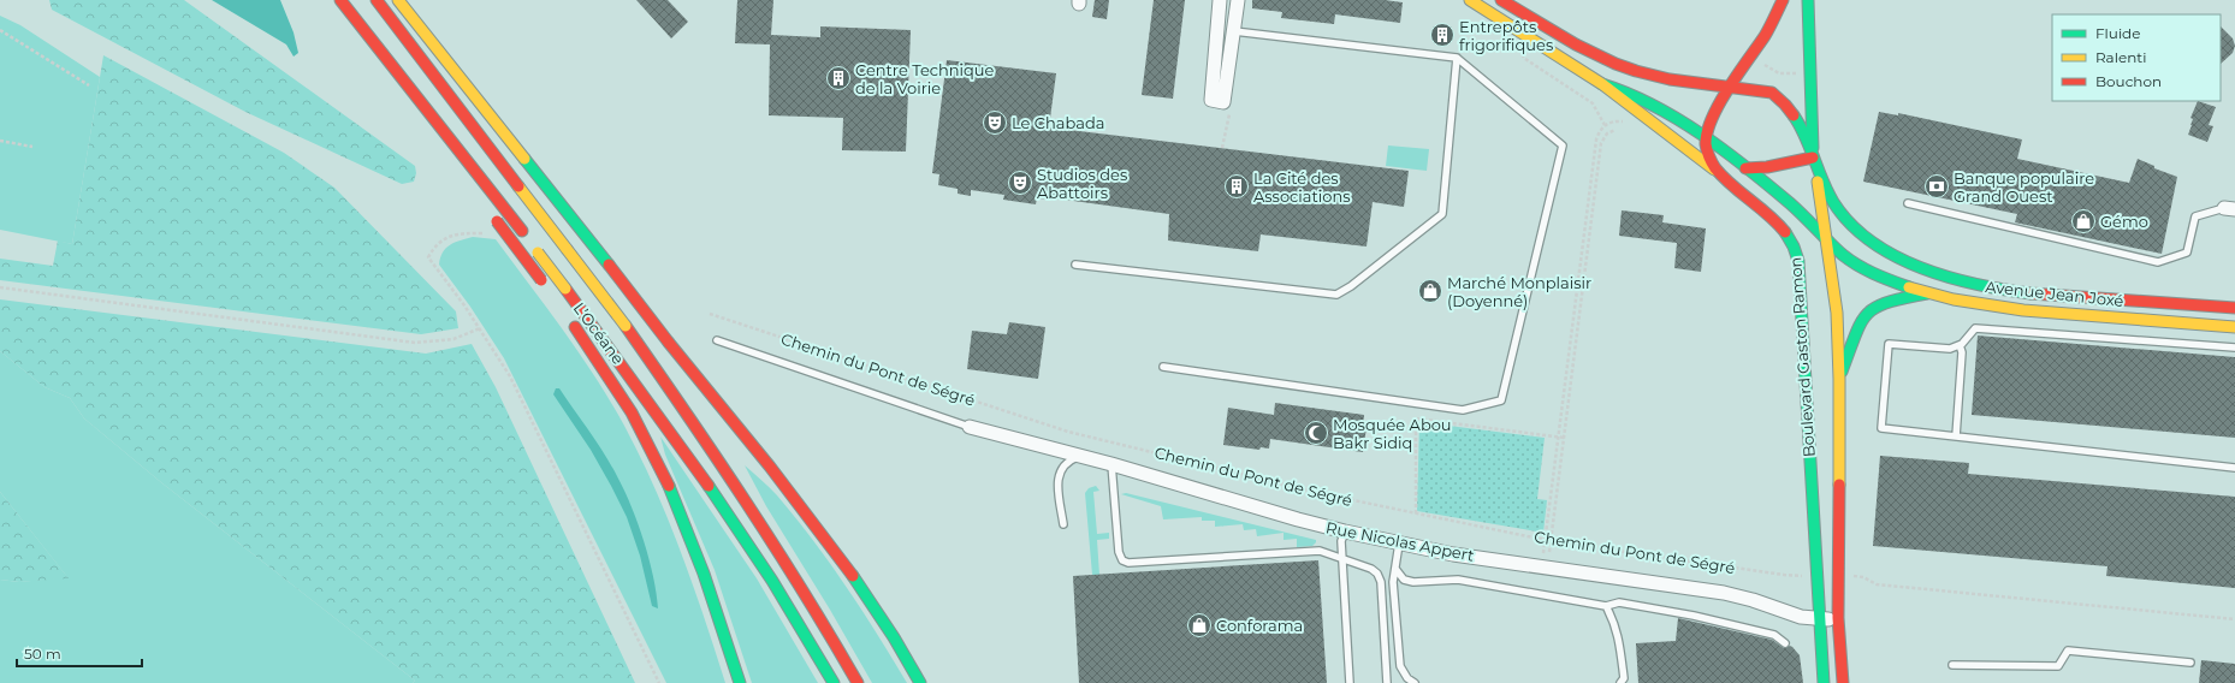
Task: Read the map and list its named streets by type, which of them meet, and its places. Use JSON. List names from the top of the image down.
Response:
{
  "streets": {
    "main road": ["Avenue Jean Joxé", "L’Océane", "Boulevard Gaston Ramon"],
    "street": ["Rue Nicolas Appert"],
    "path": ["Chemin du Pont de Ségré"]
  },
  "crossings": [
    ["Avenue Jean Joxé", "Boulevard Gaston Ramon"],
    ["Boulevard Gaston Ramon", "Rue Nicolas Appert"]
  ],
  "places": {
    "building": ["Entrepôts frigorifiques", "Centre Technique de la Voirie", "La Cité des Associations"],
    "theatre": ["Le Chabada", "Studios des Abattoirs"],
    "bank": ["Banque populaire Grand Ouest"],
    "shop": ["Gémo", "Marché Monplaisir (Doyenné)", "Conforama"],
    "mosque": ["Mosquée Abou Bakr Sidiq"]
  },
  "legend": ["Fluide", "Ralenti", "Bouchon"],
  "scale_bar": "50 m"
}
